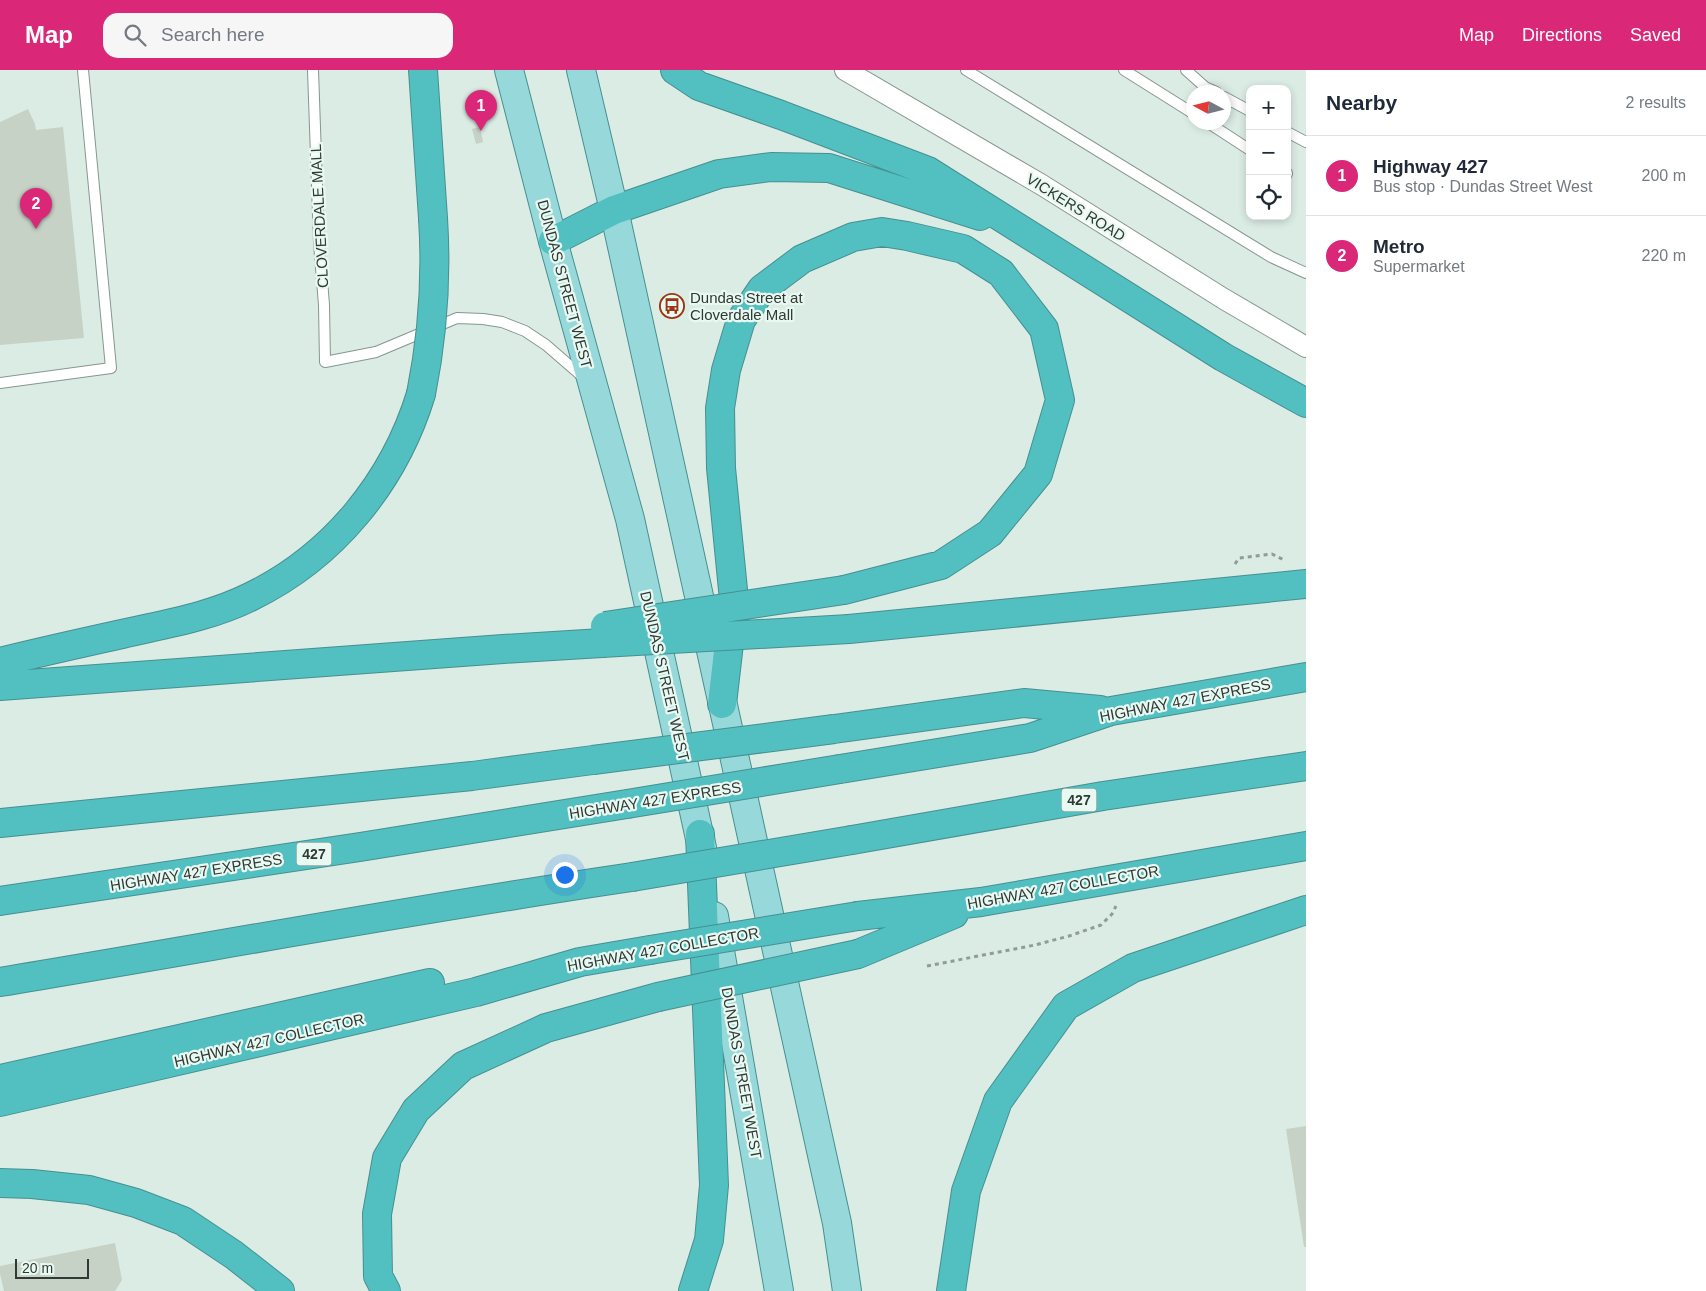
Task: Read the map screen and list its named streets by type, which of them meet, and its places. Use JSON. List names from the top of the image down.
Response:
{
  "streets": {
    "highway": ["HIGHWAY 427 EXPRESS", "427", "HIGHWAY 427 COLLECTOR"],
    "main road": ["DUNDAS STREET WEST"],
    "street": ["VICKERS ROAD"],
    "lane": ["CLOVERDALE MALL"]
  },
  "crossings": [
    ["CLOVERDALE MALL", "DUNDAS STREET WEST"]
  ],
  "places": {
    "bus stop": ["Dundas Street at Cloverdale Mall"]
  },
  "scale_bar": "20 m",
  "north": "left",
  "page": {
    "header": "Map",
    "search": "Search here",
    "nav": ["Map", "Directions", "Saved"],
    "heading": ["Nearby", "2 results"],
    "map_buttons": ["+", "−"],
    "pins": ["1", "2"],
    "list": [
      {
        "mark": "1",
        "name": "Highway 427",
        "note": "Bus stop · Dundas Street West",
        "value": "200 m"
      },
      {
        "mark": "2",
        "name": "Metro",
        "note": "Supermarket",
        "value": "220 m"
      }
    ],
    "scale": "20 m"
  }
}
